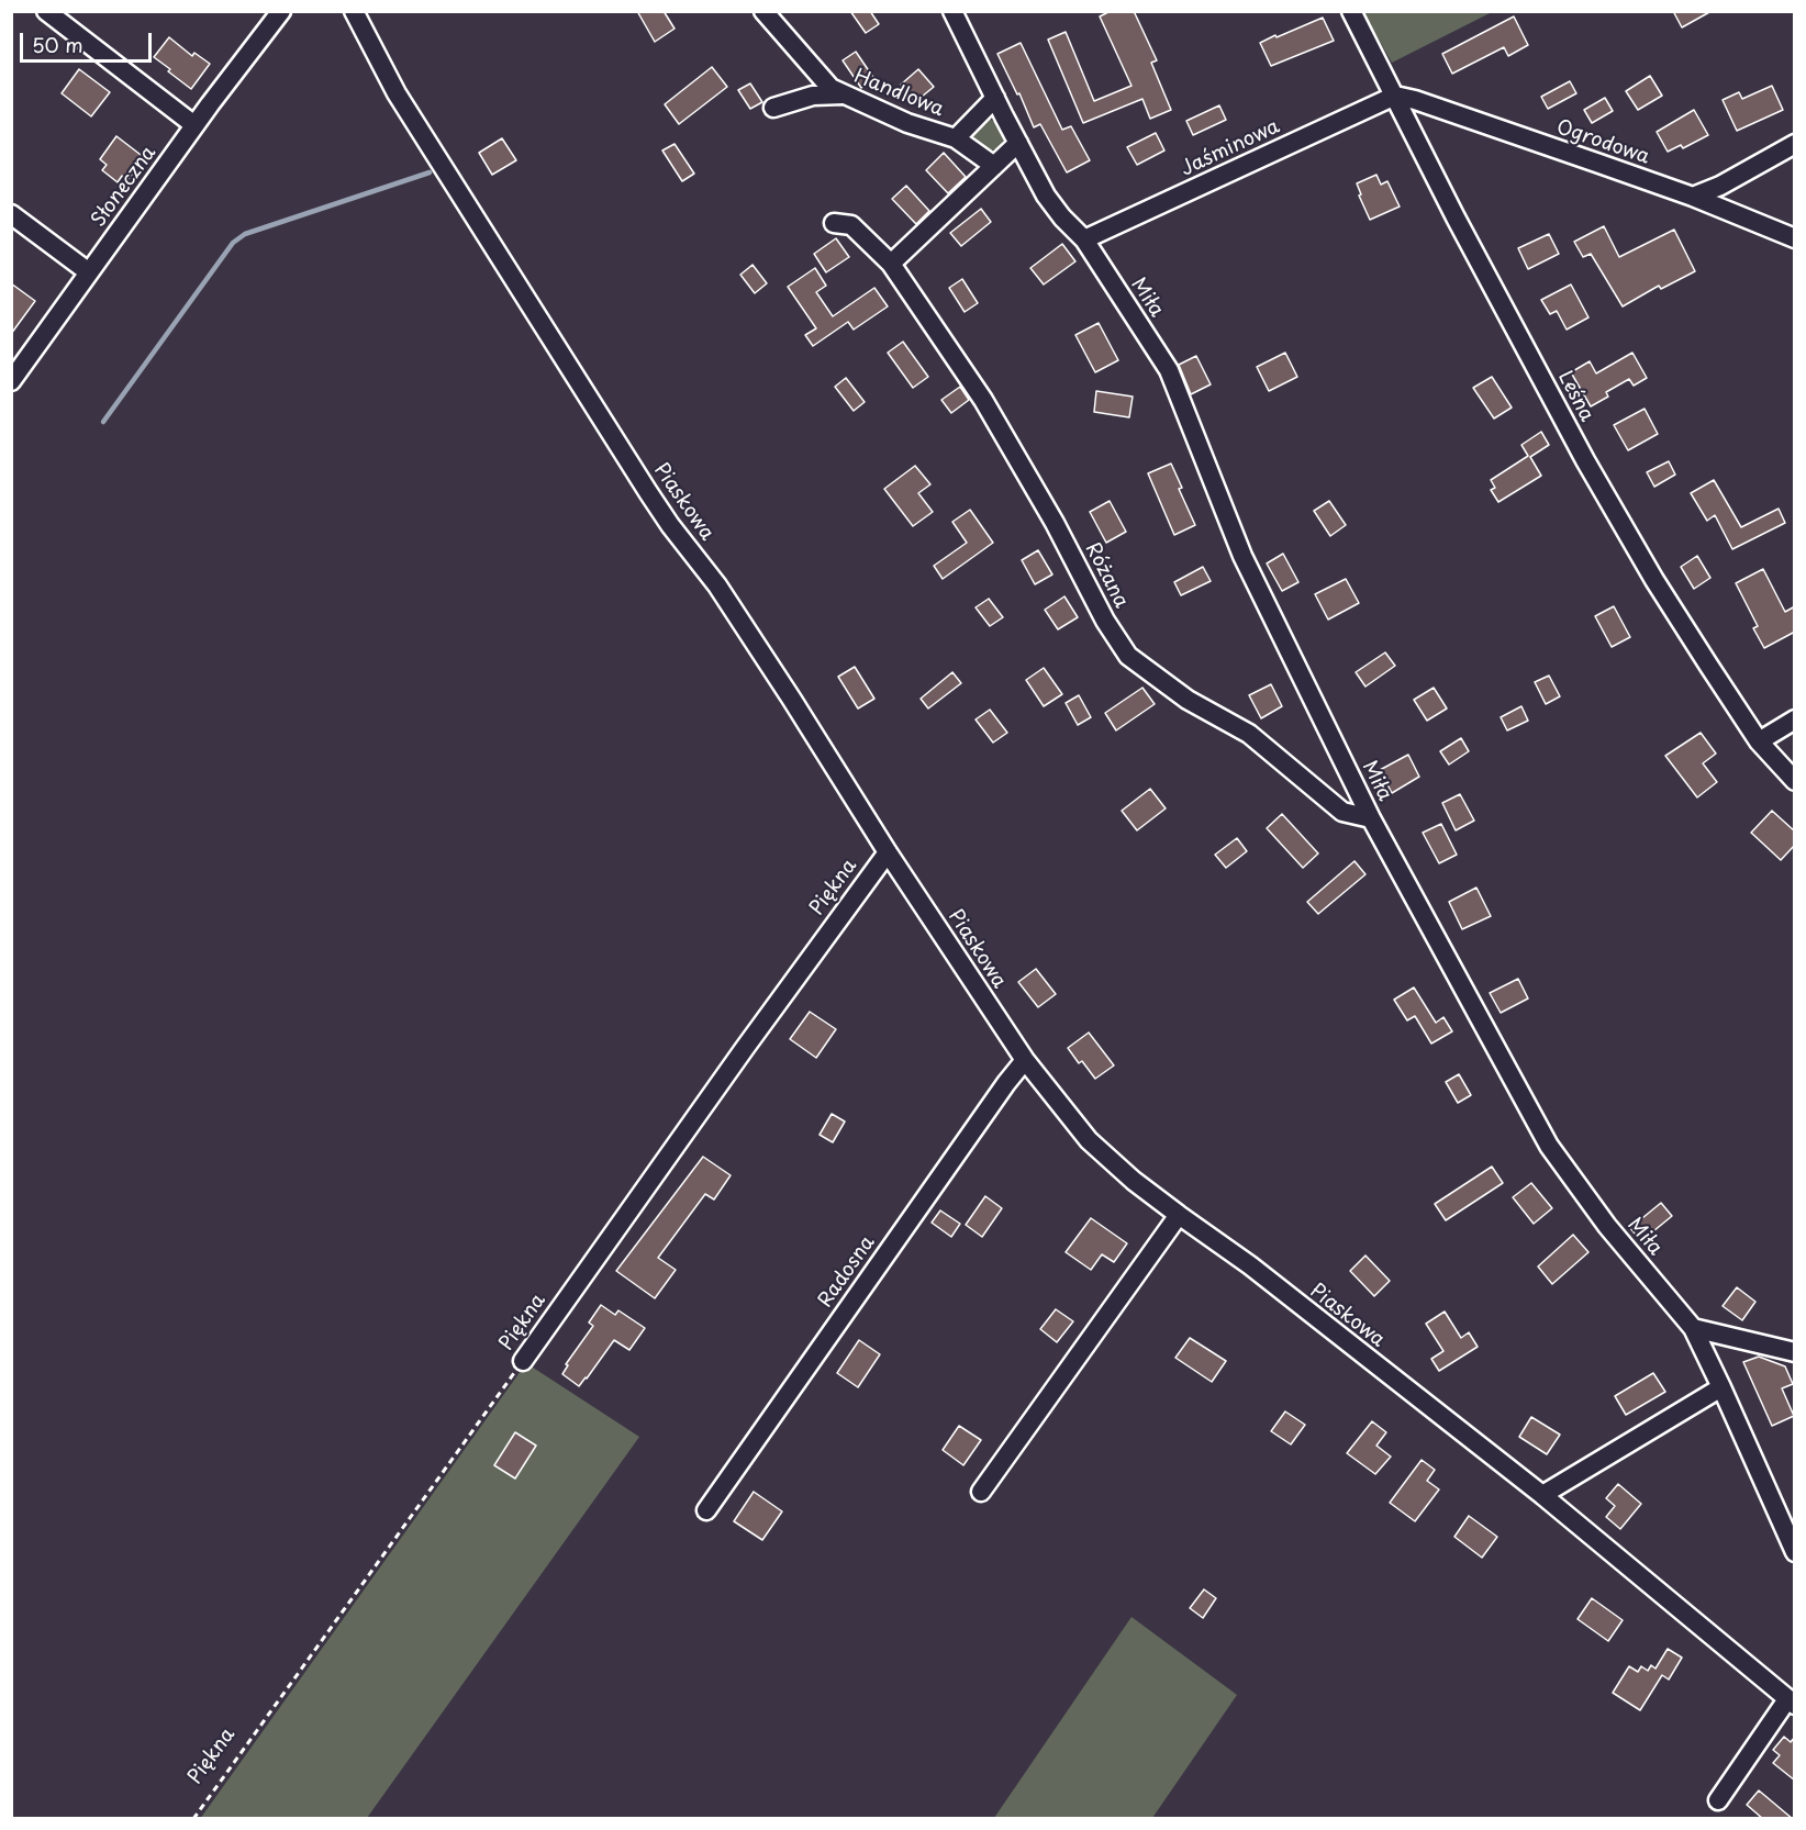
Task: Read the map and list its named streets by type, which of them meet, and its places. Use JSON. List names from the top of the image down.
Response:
{
  "streets": {
    "street": [
      "Handlowa",
      "Ogrodowa",
      "Jaśminowa",
      "Słoneczna",
      "Miła",
      "Leśna",
      "Piaskowa",
      "Różana",
      "Piękna",
      "Radosna"
    ]
  },
  "crossings": [
    ["Handlowa", "Miła"],
    ["Ogrodowa", "Jaśminowa"],
    ["Ogrodowa", "Leśna"],
    ["Jaśminowa", "Miła"],
    ["Jaśminowa", "Leśna"],
    ["Miła", "Różana"],
    ["Piaskowa", "Piękna"],
    ["Piaskowa", "Radosna"]
  ],
  "scale_bar": "50 m"
}
